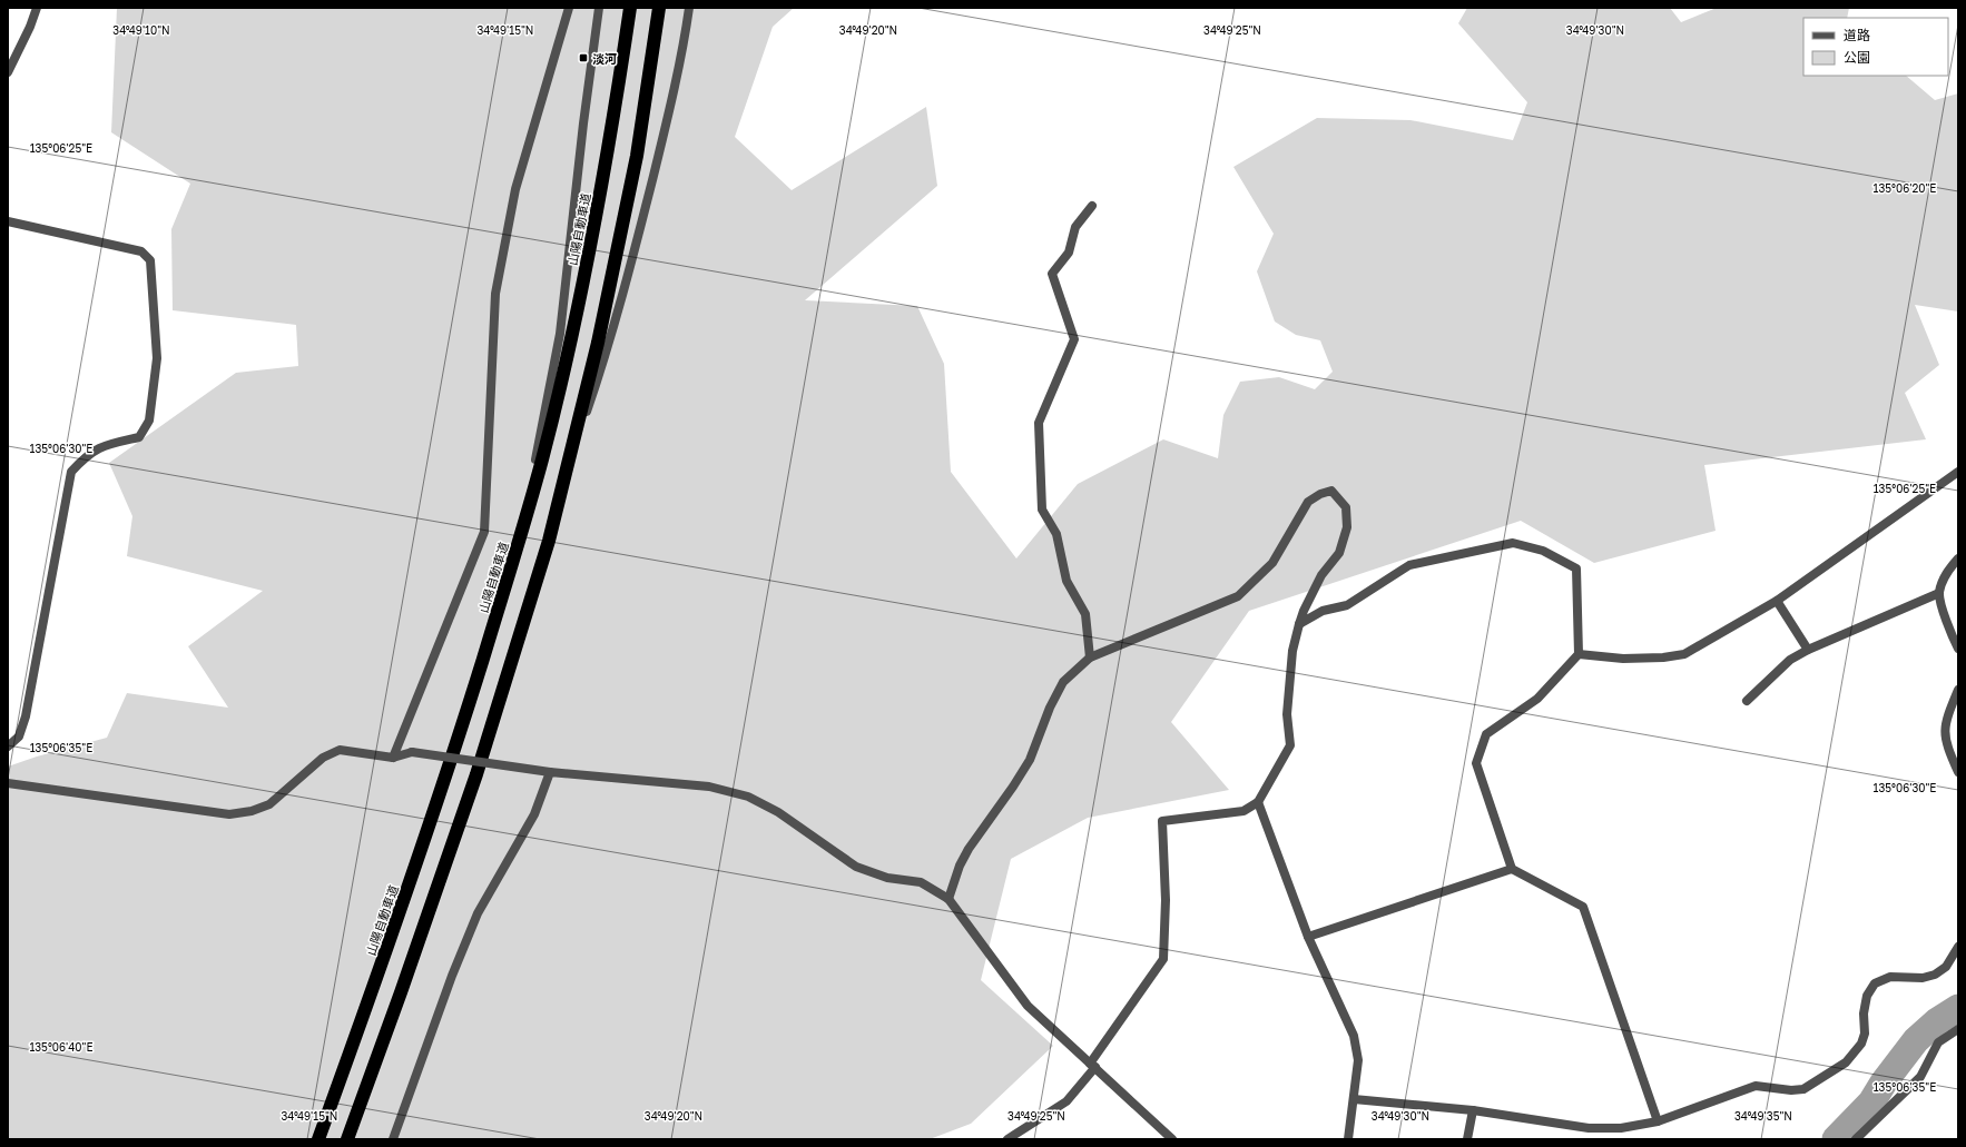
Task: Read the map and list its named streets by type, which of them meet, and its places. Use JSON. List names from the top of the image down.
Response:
{
  "streets": {
    "highway": ["山陽自動車道"]
  },
  "places": {
    "transit": ["淡河"]
  },
  "legend": ["道路", "公園"],
  "coordinates": [
    "34°49'10\"N",
    "34°49'15\"N",
    "34°49'20\"N",
    "34°49'25\"N",
    "34°49'30\"N",
    "135°06'25\"E",
    "135°06'20\"E",
    "135°06'30\"E",
    "135°06'35\"E",
    "135°06'40\"E",
    "34°49'35\"N"
  ]
}
